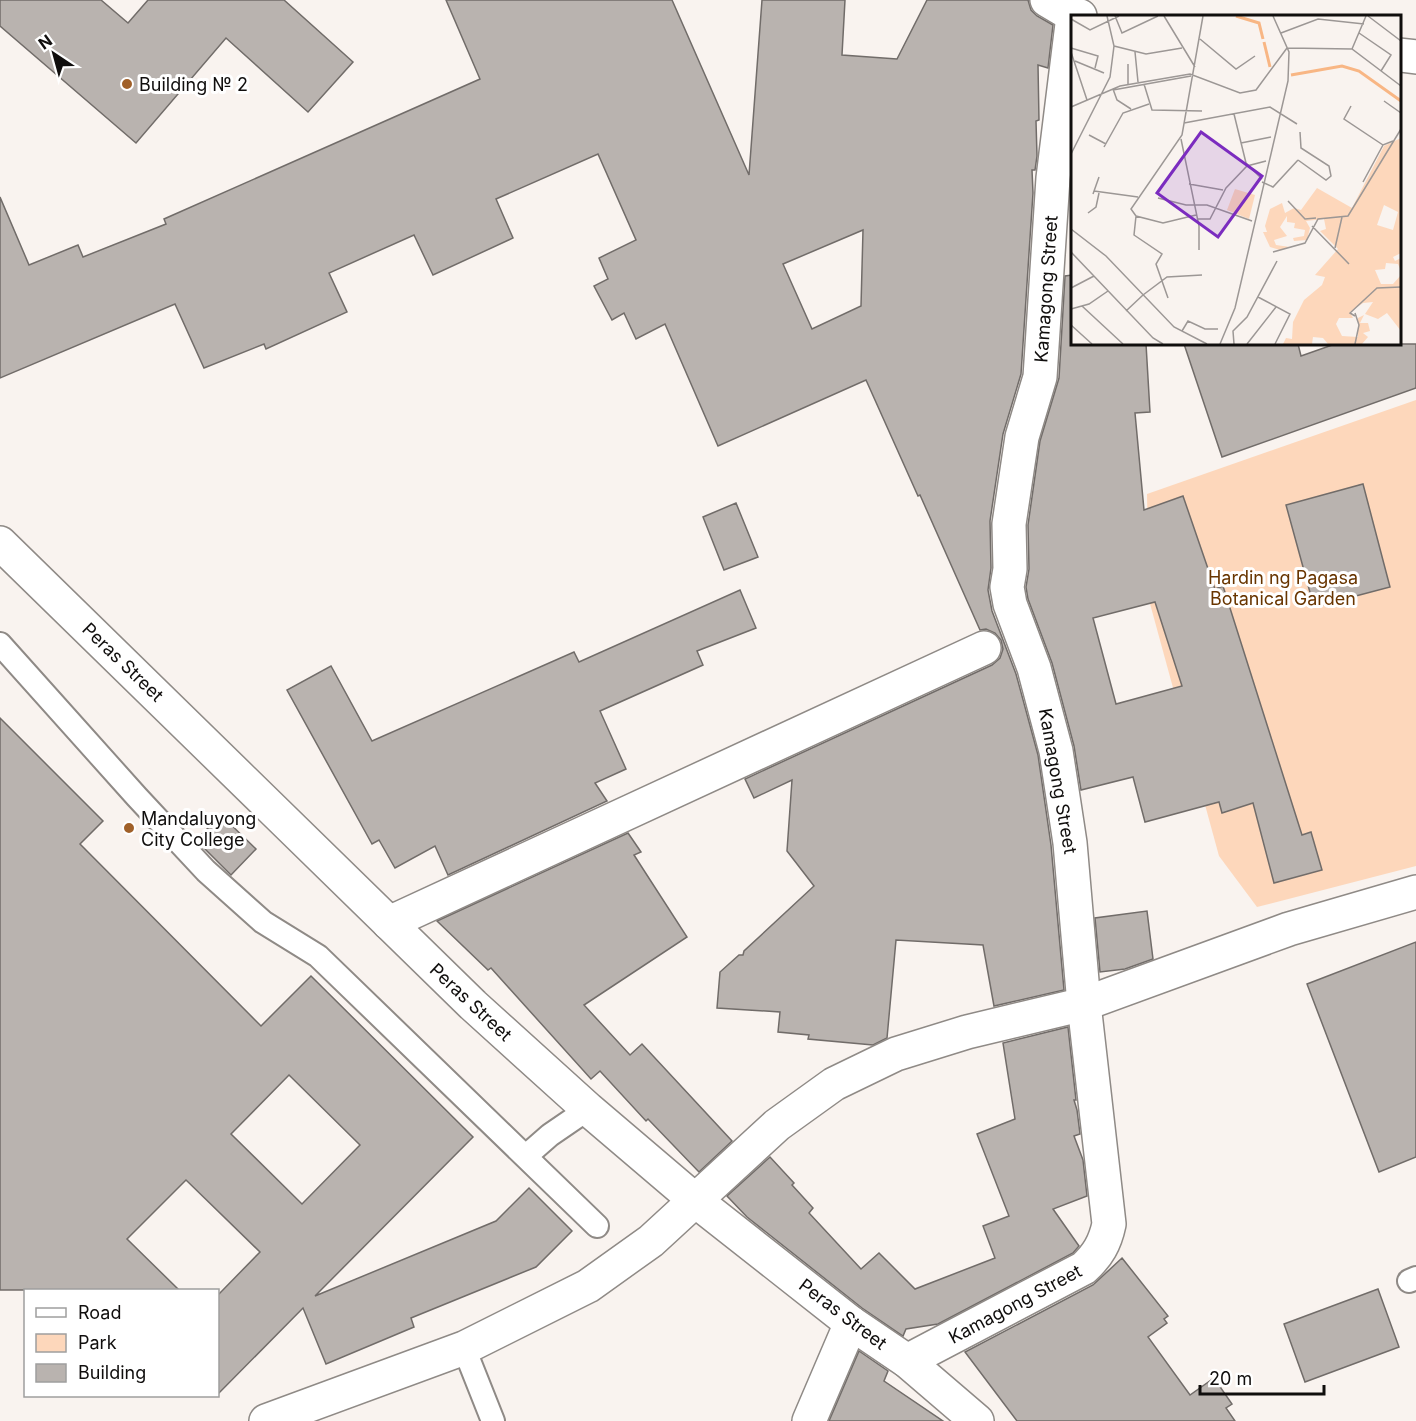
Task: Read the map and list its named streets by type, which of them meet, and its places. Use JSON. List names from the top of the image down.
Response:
{
  "streets": {
    "street": ["Kamagong Street", "Peras Street"]
  },
  "crossings": [
    ["Kamagong Street", "Peras Street"]
  ],
  "parks": ["Hardin ng Pagasa Botanical Garden"],
  "places": ["Building № 2", "Mandaluyong City College"],
  "legend": ["Road", "Park", "Building"],
  "scale_bar": "20 m",
  "north": "top left"
}
